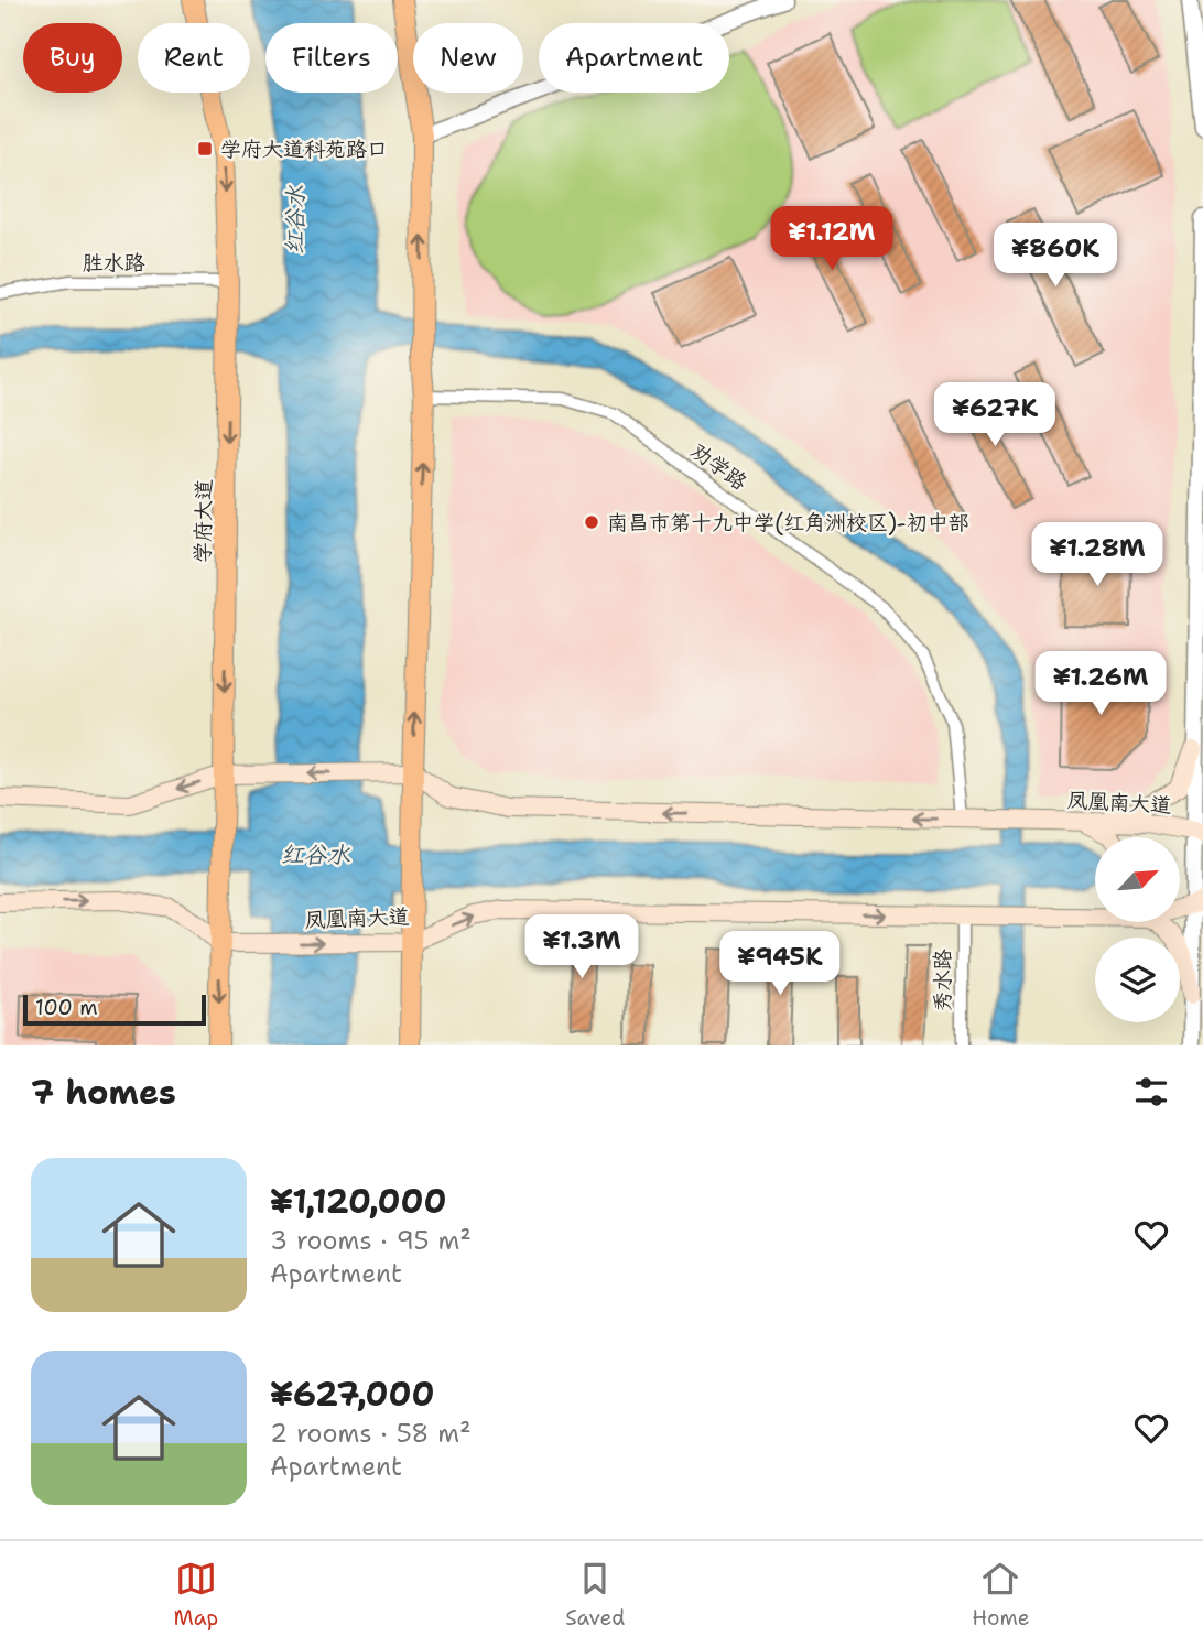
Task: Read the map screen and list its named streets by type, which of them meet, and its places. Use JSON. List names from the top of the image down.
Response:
{
  "streets": {
    "main road": ["学府大道", "凤凰南大道"],
    "street": ["胜水路", "劝学路", "秀水路"]
  },
  "crossings": [
    ["胜水路", "学府大道"],
    ["劝学路", "凤凰南大道"],
    ["学府大道", "凤凰南大道"],
    ["凤凰南大道", "秀水路"]
  ],
  "one_way": ["学府大道"],
  "water": ["红谷水"],
  "places": {
    "transit": ["学府大道科苑路口"],
    "other": ["南昌市第十九中学(红角洲校区)-初中部"]
  },
  "scale_bar": "100 m",
  "north": "top right",
  "page": {
    "chip": [
      "Buy",
      "Rent",
      "Filters",
      "New",
      "Apartment"
    ],
    "price": [
      "¥1.12M",
      "¥860K",
      "¥627K",
      "¥1.28M",
      "¥1.26M",
      "¥1.3M",
      "¥945K"
    ],
    "scale": "100 m",
    "heading": "7 homes",
    "list": [
      {
        "name": "¥1,120,000",
        "note": "3 rooms · 95 m² · Apartment"
      },
      {
        "name": "¥627,000",
        "note": "2 rooms · 58 m² · Apartment"
      }
    ],
    "tabs": ["Map", "Saved", "Home"]
  }
}
